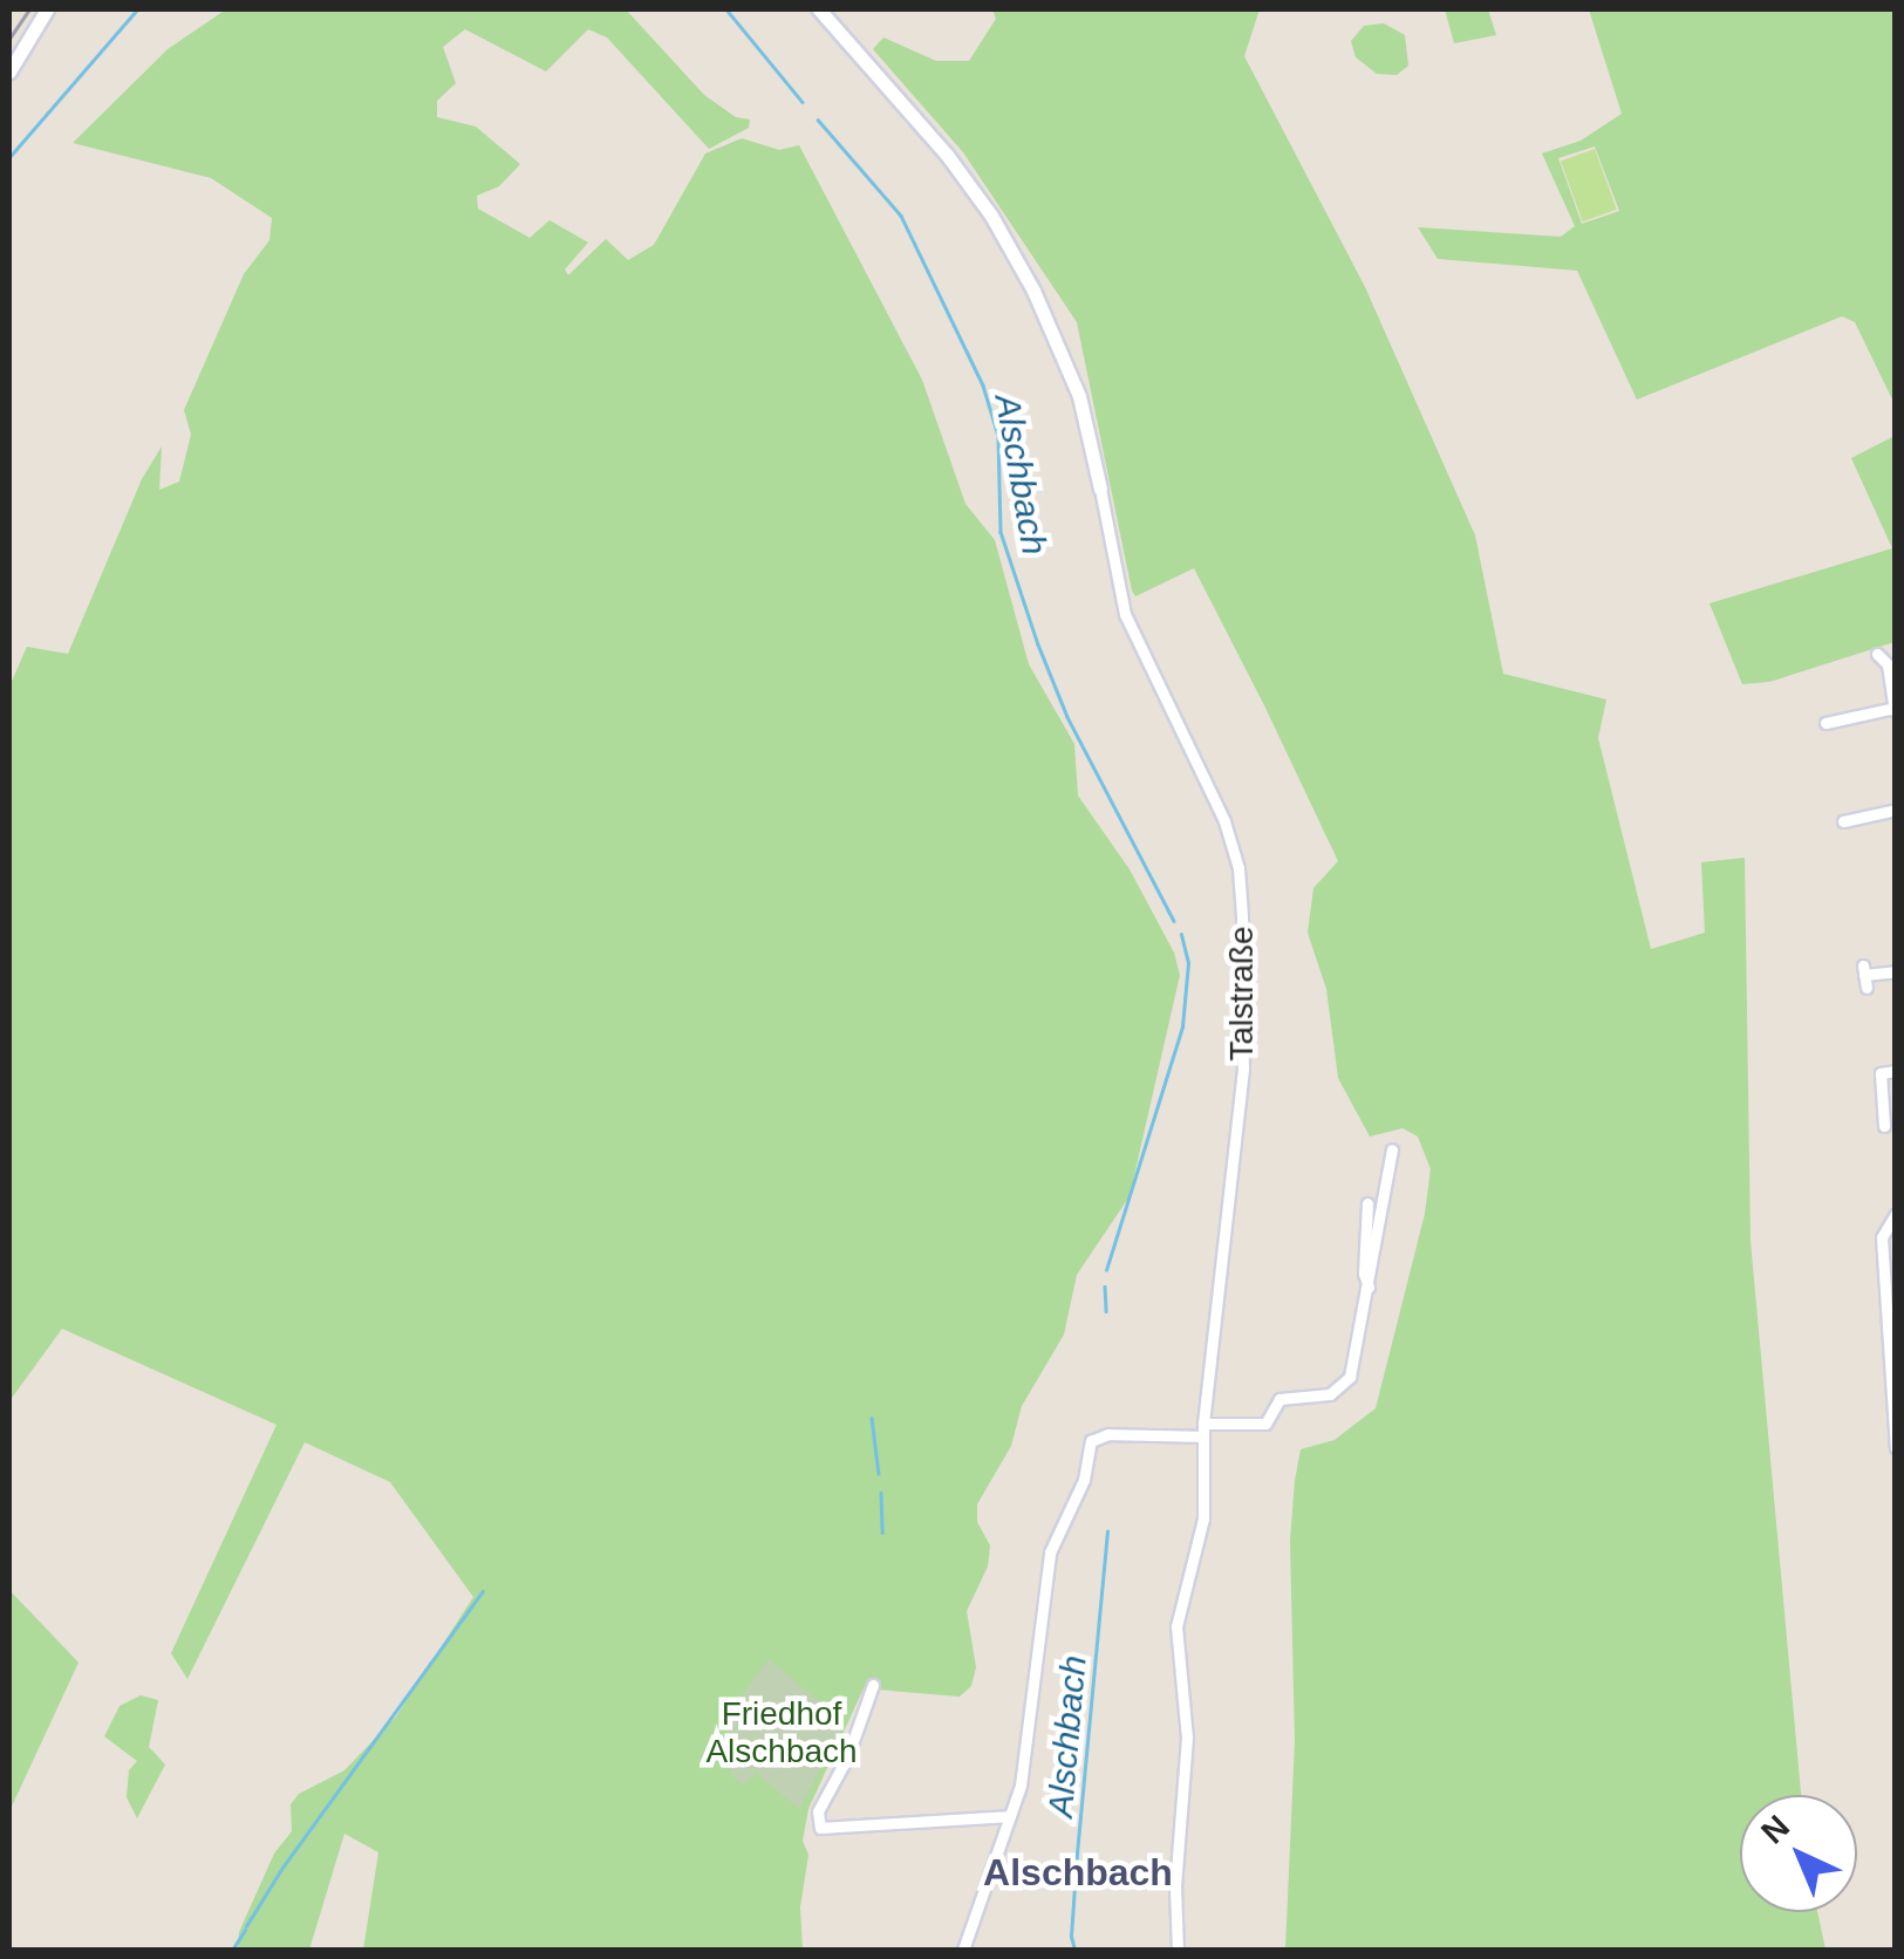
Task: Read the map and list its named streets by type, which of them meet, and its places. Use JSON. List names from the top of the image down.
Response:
{
  "streets": {
    "street": ["Talstraße"]
  },
  "districts": ["Alschbach"],
  "water": ["Alschbach"],
  "parks": ["Friedhof Alschbach"],
  "north": "top left"
}
